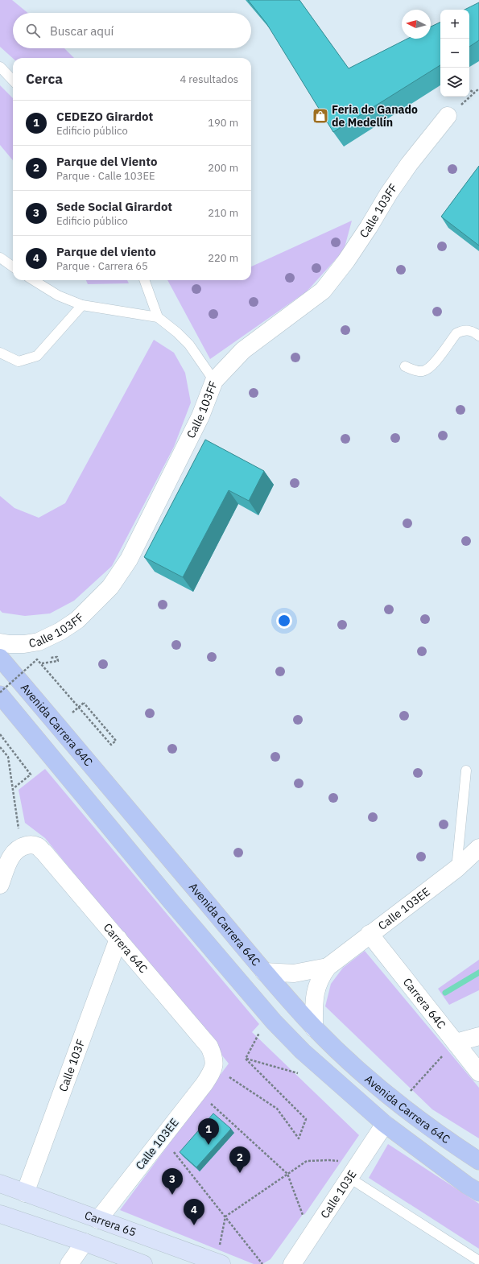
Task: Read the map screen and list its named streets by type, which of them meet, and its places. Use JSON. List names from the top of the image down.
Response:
{
  "streets": {
    "main road": ["Avenida Carrera 64C", "Carrera 65"],
    "street": [
      "Calle 103FF",
      "Calle 103EE",
      "Carrera 64C",
      "Calle 103F",
      "Calle 103E"
    ]
  },
  "crossings": [
    ["Avenida Carrera 64C", "Calle 103EE"],
    ["Calle 103EE", "Carrera 64C"],
    ["Calle 103EE", "Carrera 65"],
    ["Carrera 64C", "Calle 103F"],
    ["Calle 103F", "Carrera 65"]
  ],
  "places": {
    "shop": ["Feria de Ganado de Medellín"]
  },
  "north": "left",
  "page": {
    "map_buttons": ["+", "−"],
    "search": "Buscar aquí",
    "heading": ["Cerca", "4 resultados"],
    "list": [
      {
        "mark": "1",
        "name": "CEDEZO Girardot",
        "note": "Edificio público",
        "value": "190 m"
      },
      {
        "mark": "2",
        "name": "Parque del Viento",
        "note": "Parque · Calle 103EE",
        "value": "200 m"
      },
      {
        "mark": "3",
        "name": "Sede Social Girardot",
        "note": "Edificio público",
        "value": "210 m"
      },
      {
        "mark": "4",
        "name": "Parque del viento",
        "note": "Parque · Carrera 65",
        "value": "220 m"
      }
    ],
    "pins": [
      "1",
      "2",
      "3",
      "4"
    ]
  }
}
